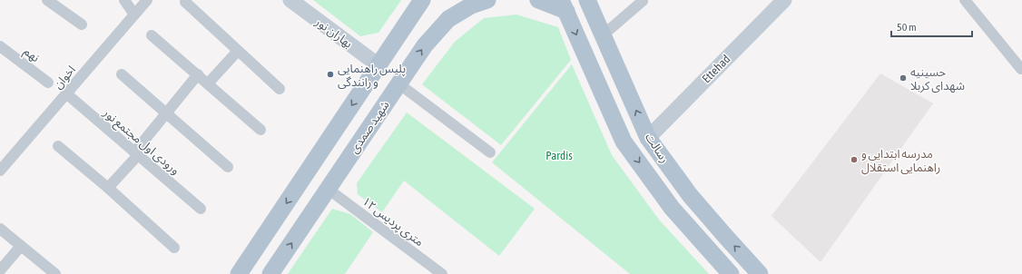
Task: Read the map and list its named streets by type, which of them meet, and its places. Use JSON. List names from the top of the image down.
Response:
{
  "streets": {
    "main road": [
      "بهاران نور",
      "Ettehad",
      "شهید صمدی",
      "رسالت"
    ],
    "street": [
      "نهم",
      "اخوان",
      "ورودی اول مجتمع نور",
      "۱۲ متری پردیس"
    ]
  },
  "crossings": [
    ["Ettehad", "رسالت"],
    ["اخوان", "ورودی اول مجتمع نور"],
    ["شهید صمدی", "۱۲ متری پردیس"]
  ],
  "parks": ["Pardis"],
  "places": ["پلیس راهنمایی و رانندگی", "حسینیه شهدای کربلا", "مدرسه ابتدایی و راهنمایی استقلال"],
  "scale_bar": "50 m"
}
